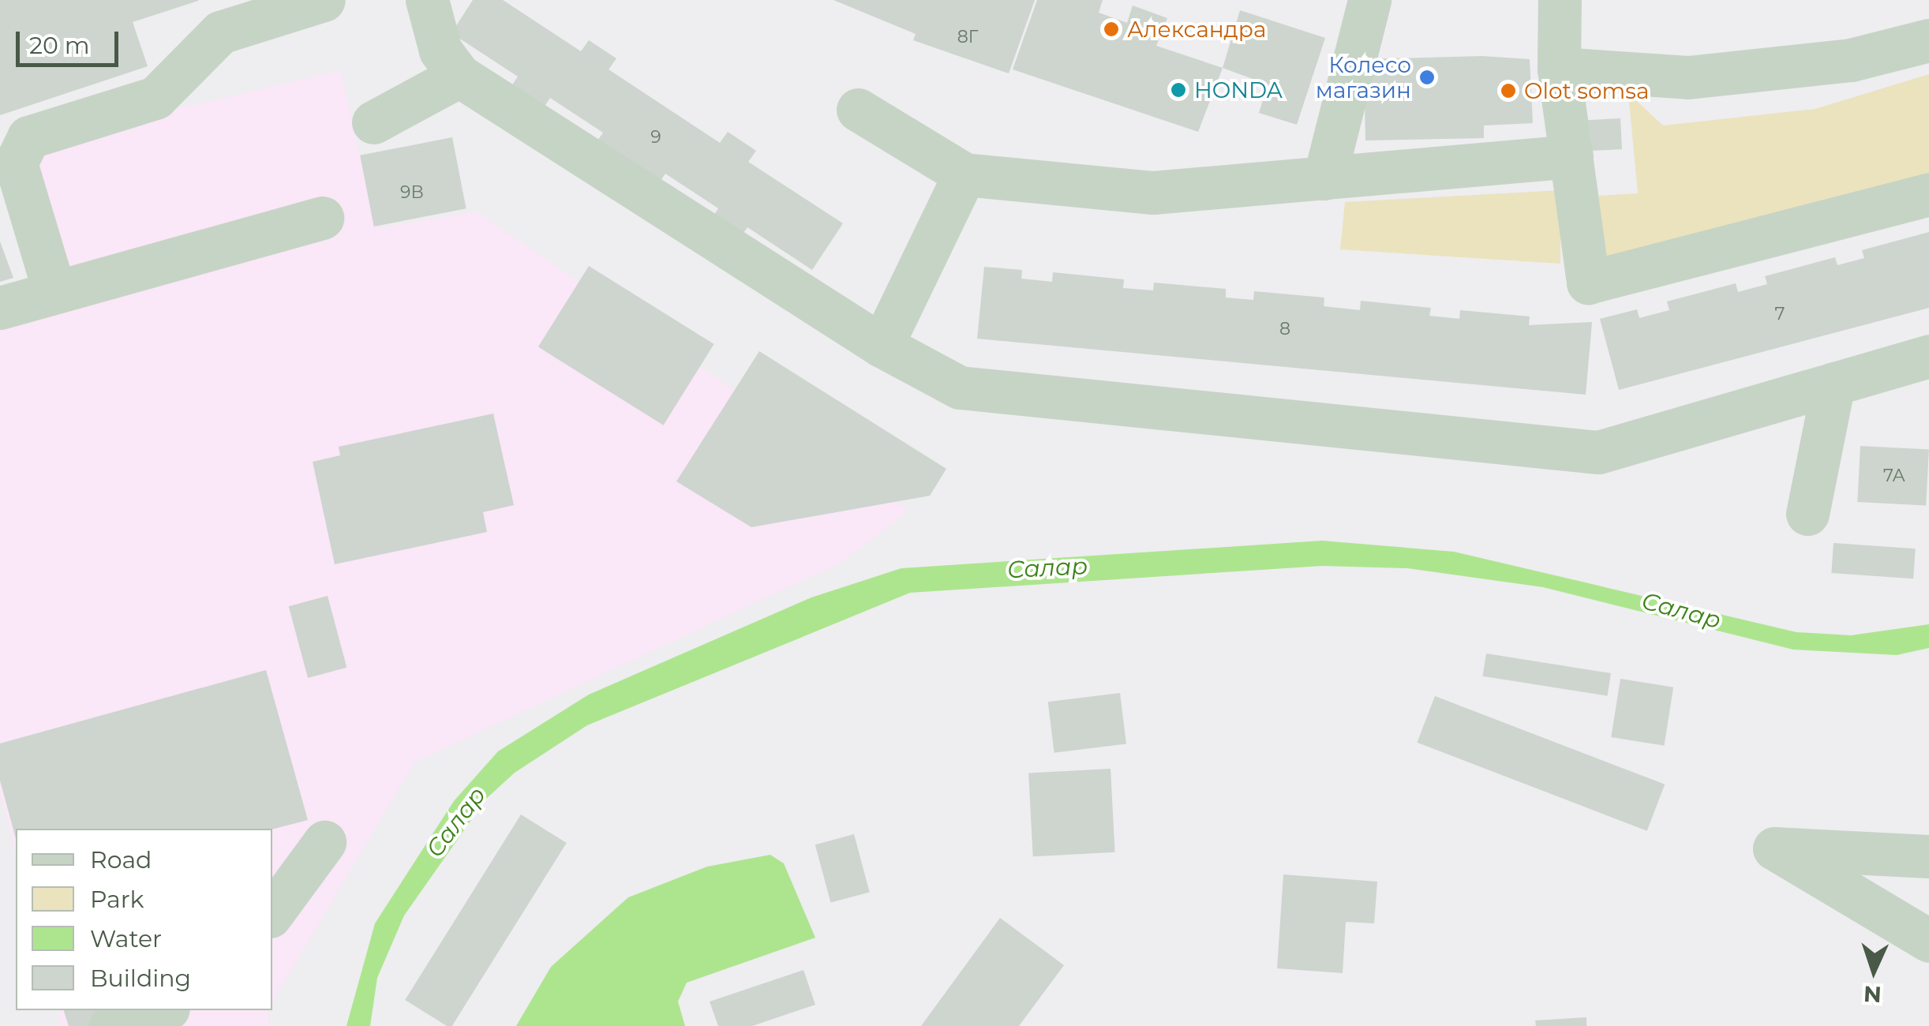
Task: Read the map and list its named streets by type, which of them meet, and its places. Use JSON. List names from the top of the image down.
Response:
{
  "water": ["Салар"],
  "places": [
    "Александра",
    "Колесо магазин",
    "HONDA",
    "Olot somsa"
  ],
  "house_numbers": [
    "8Г",
    "9",
    "9В",
    "7",
    "8",
    "7А"
  ],
  "legend": [
    "Road",
    "Park",
    "Water",
    "Building"
  ],
  "scale_bar": "20 m",
  "north": "bottom"
}
